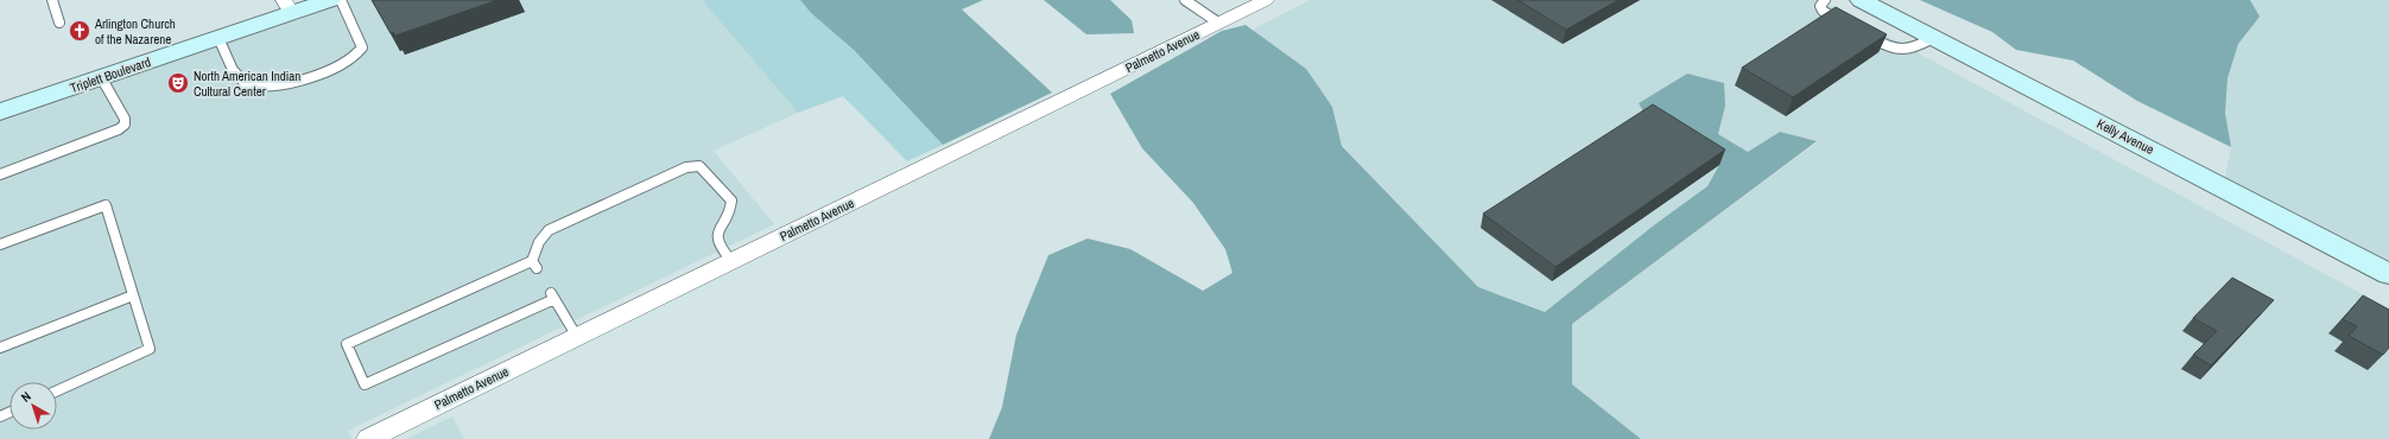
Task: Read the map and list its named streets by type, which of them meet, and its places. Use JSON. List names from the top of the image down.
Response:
{
  "streets": {
    "main road": ["Triplett Boulevard", "Kelly Avenue"],
    "street": ["Palmetto Avenue"]
  },
  "places": {
    "church": ["Arlington Church of the Nazarene"],
    "theatre": ["North American Indian Cultural Center"]
  },
  "north": "top left"
}
